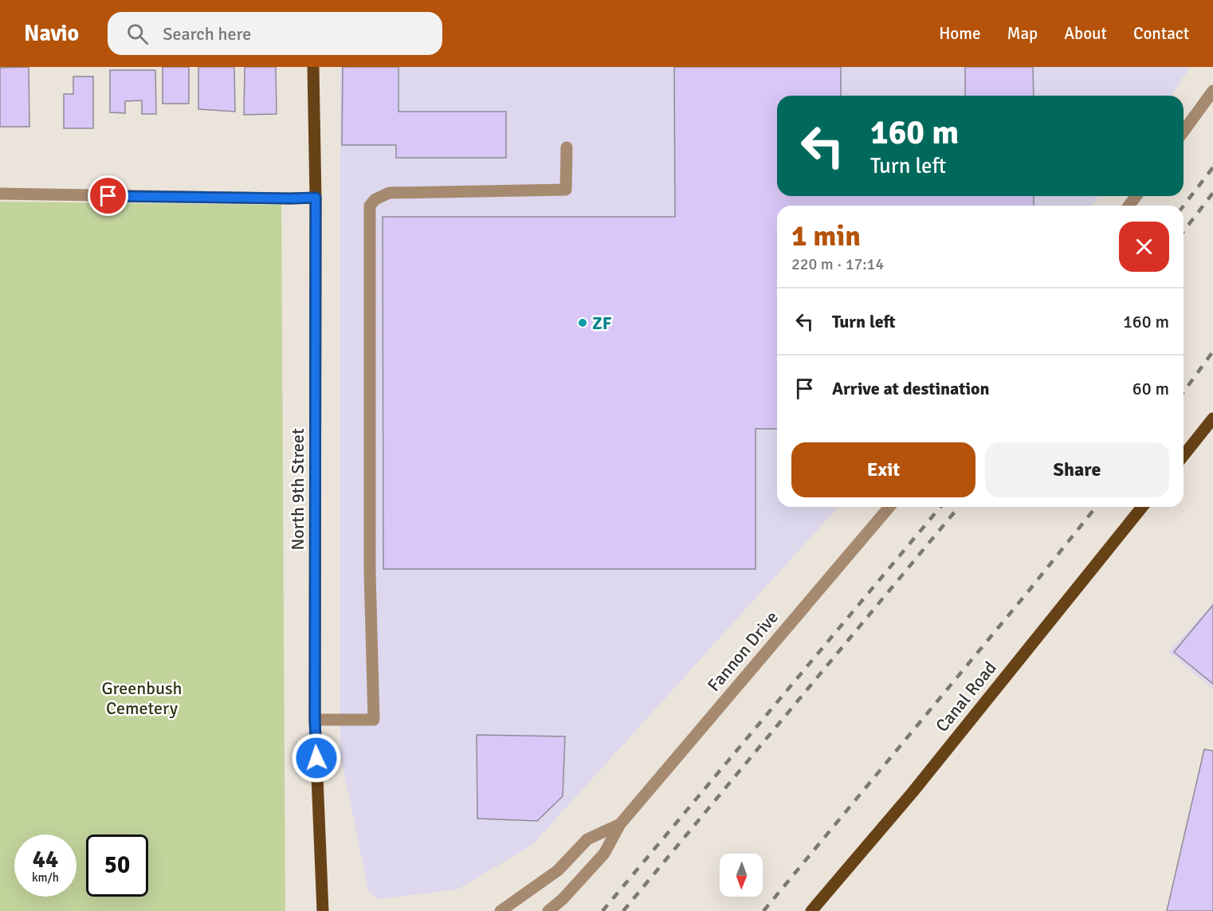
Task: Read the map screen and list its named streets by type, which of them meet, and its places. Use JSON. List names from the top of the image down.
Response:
{
  "streets": {
    "main road": ["North 9th Street", "Canal Road"],
    "street": ["Fannon Drive"]
  },
  "parks": ["Greenbush Cemetery"],
  "places": ["ZF"],
  "north": "bottom",
  "page": {
    "header": "Navio",
    "search": "Search here",
    "nav": [
      "Home",
      "Map",
      "About",
      "Contact"
    ],
    "turn": ["160 m", "Turn left"],
    "heading": ["1 min", "220 m · 17:14"],
    "list": [
      {
        "name": "Turn left",
        "value": "160 m"
      },
      {
        "name": "Arrive at destination",
        "value": "60 m"
      }
    ],
    "buttons": ["Exit", "Share"],
    "speed": "44 km/h",
    "limit": "50"
  }
}
